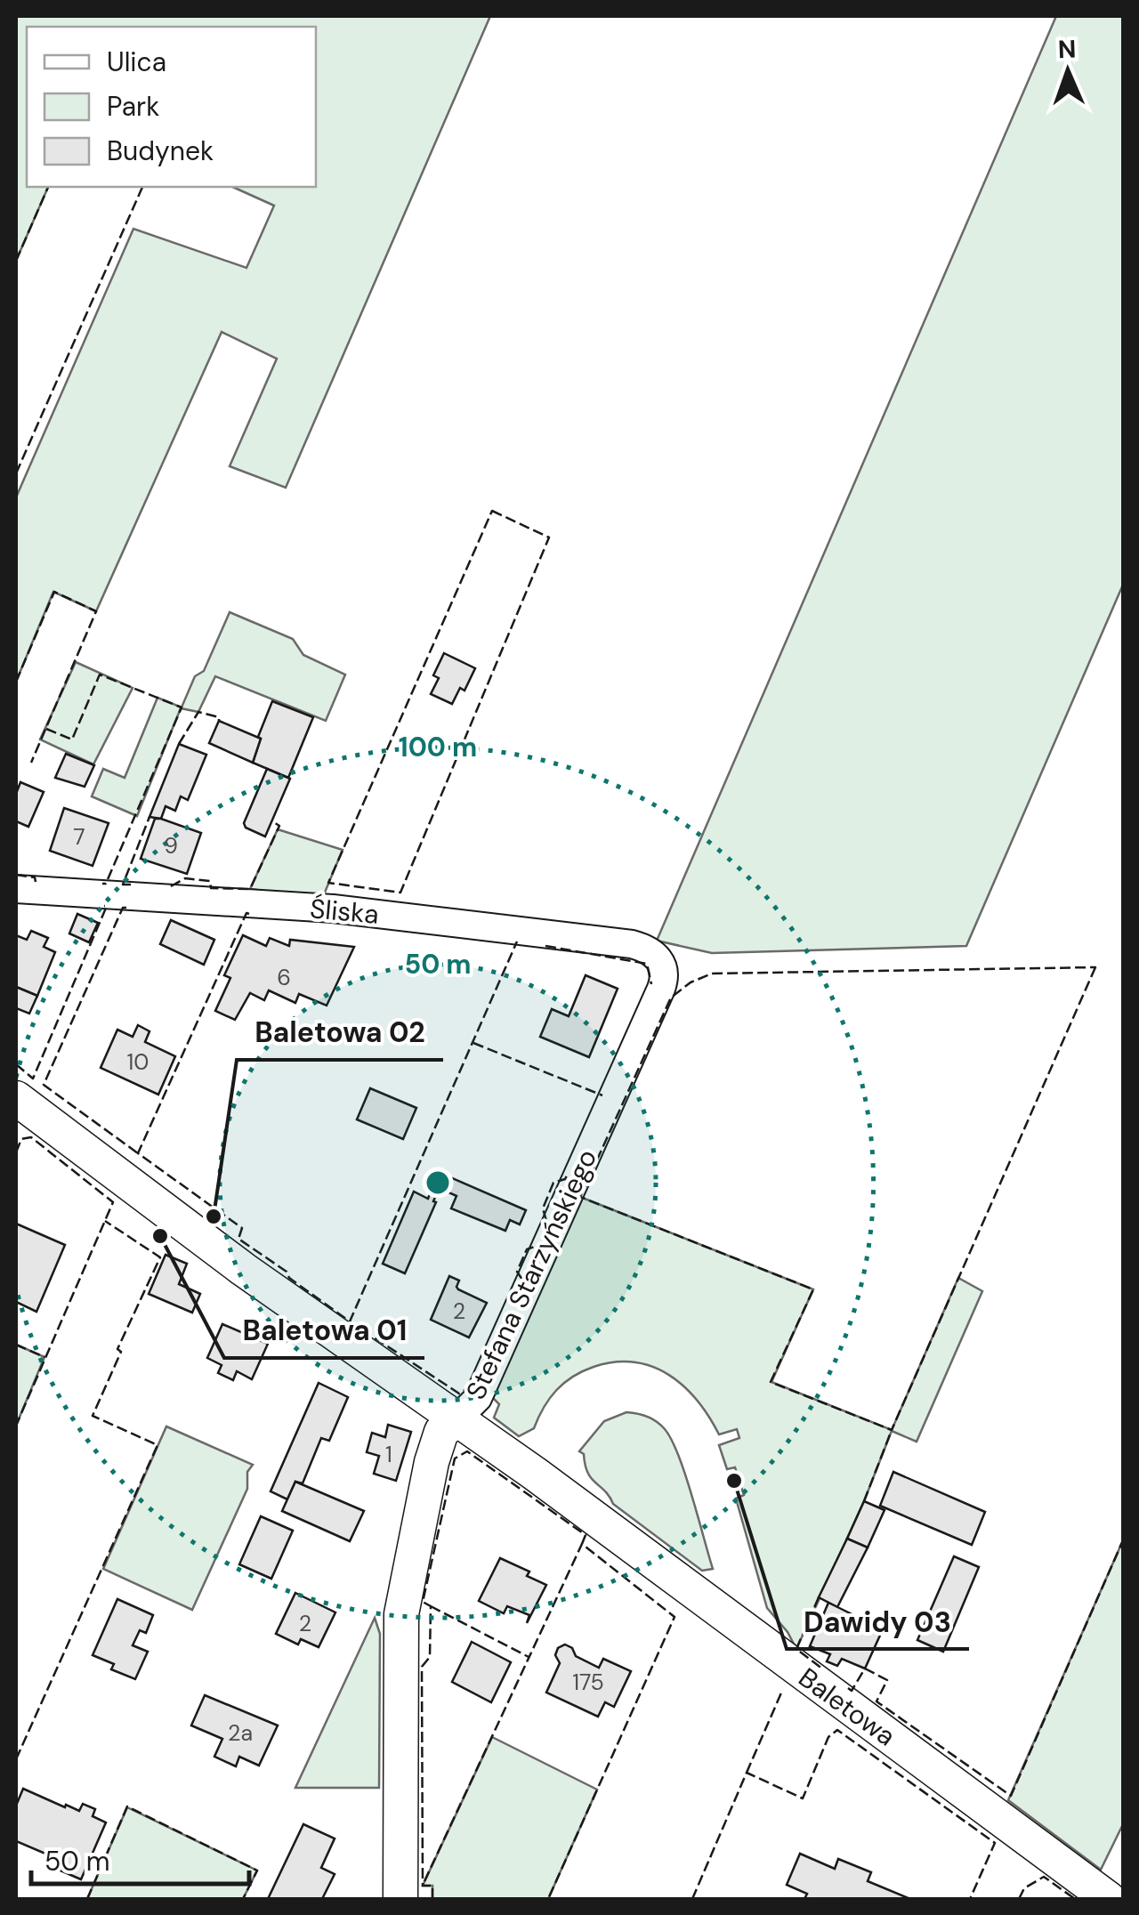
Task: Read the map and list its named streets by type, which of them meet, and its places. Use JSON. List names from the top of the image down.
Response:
{
  "streets": {
    "street": ["Śliska", "Stefana Starzyńskiego", "Baletowa"]
  },
  "crossings": [
    ["Śliska", "Stefana Starzyńskiego"],
    ["Stefana Starzyńskiego", "Baletowa"]
  ],
  "places": ["Baletowa 02", "Baletowa 01", "Dawidy 03"],
  "house_numbers": [
    "7",
    "9",
    "6",
    "10",
    "2",
    "1",
    "2",
    "175",
    "2a"
  ],
  "legend": ["Ulica", "Park", "Budynek"],
  "scale_bar": "50 m",
  "north": "top",
  "rings": ["100 m", "50 m"]
}
